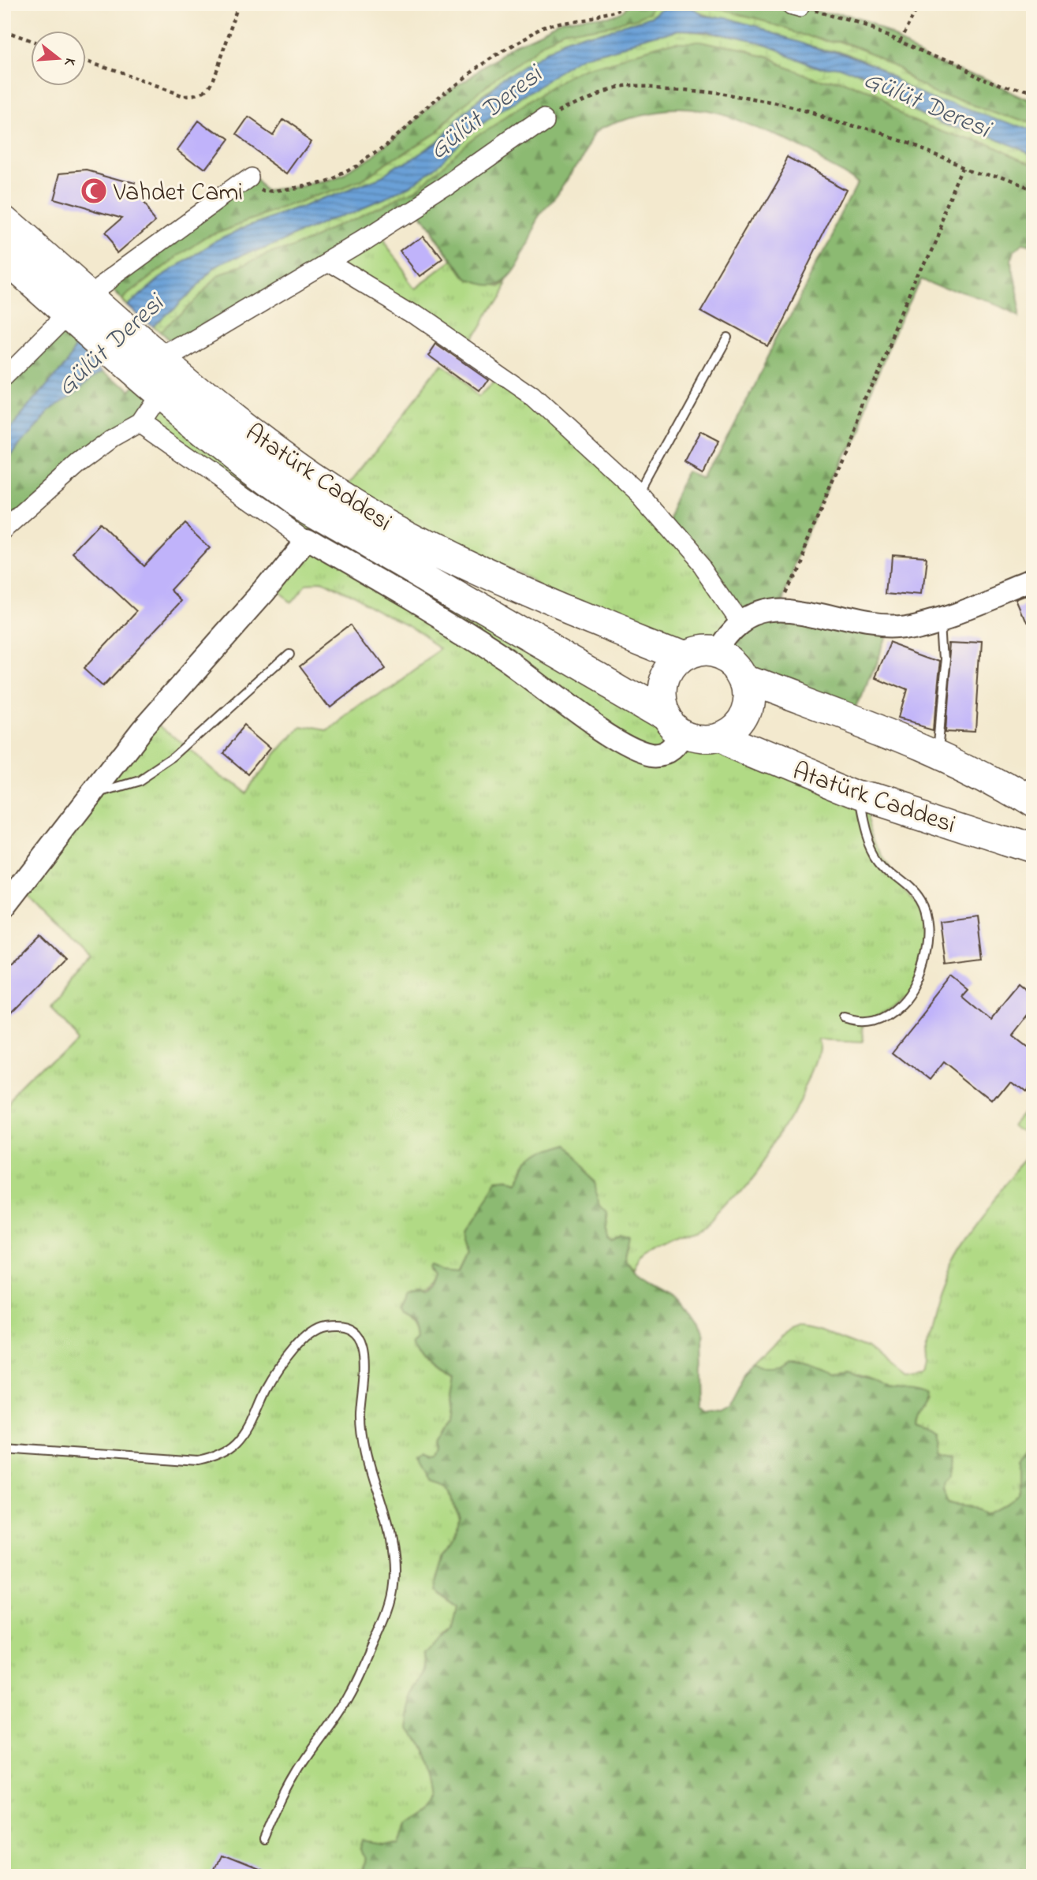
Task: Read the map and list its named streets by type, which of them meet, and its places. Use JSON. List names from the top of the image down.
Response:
{
  "streets": {
    "highway": ["Atatürk Caddesi"]
  },
  "water": ["Gülüt Deresi"],
  "places": {
    "mosque": ["Vahdet Cami"]
  },
  "north": "right"
}
